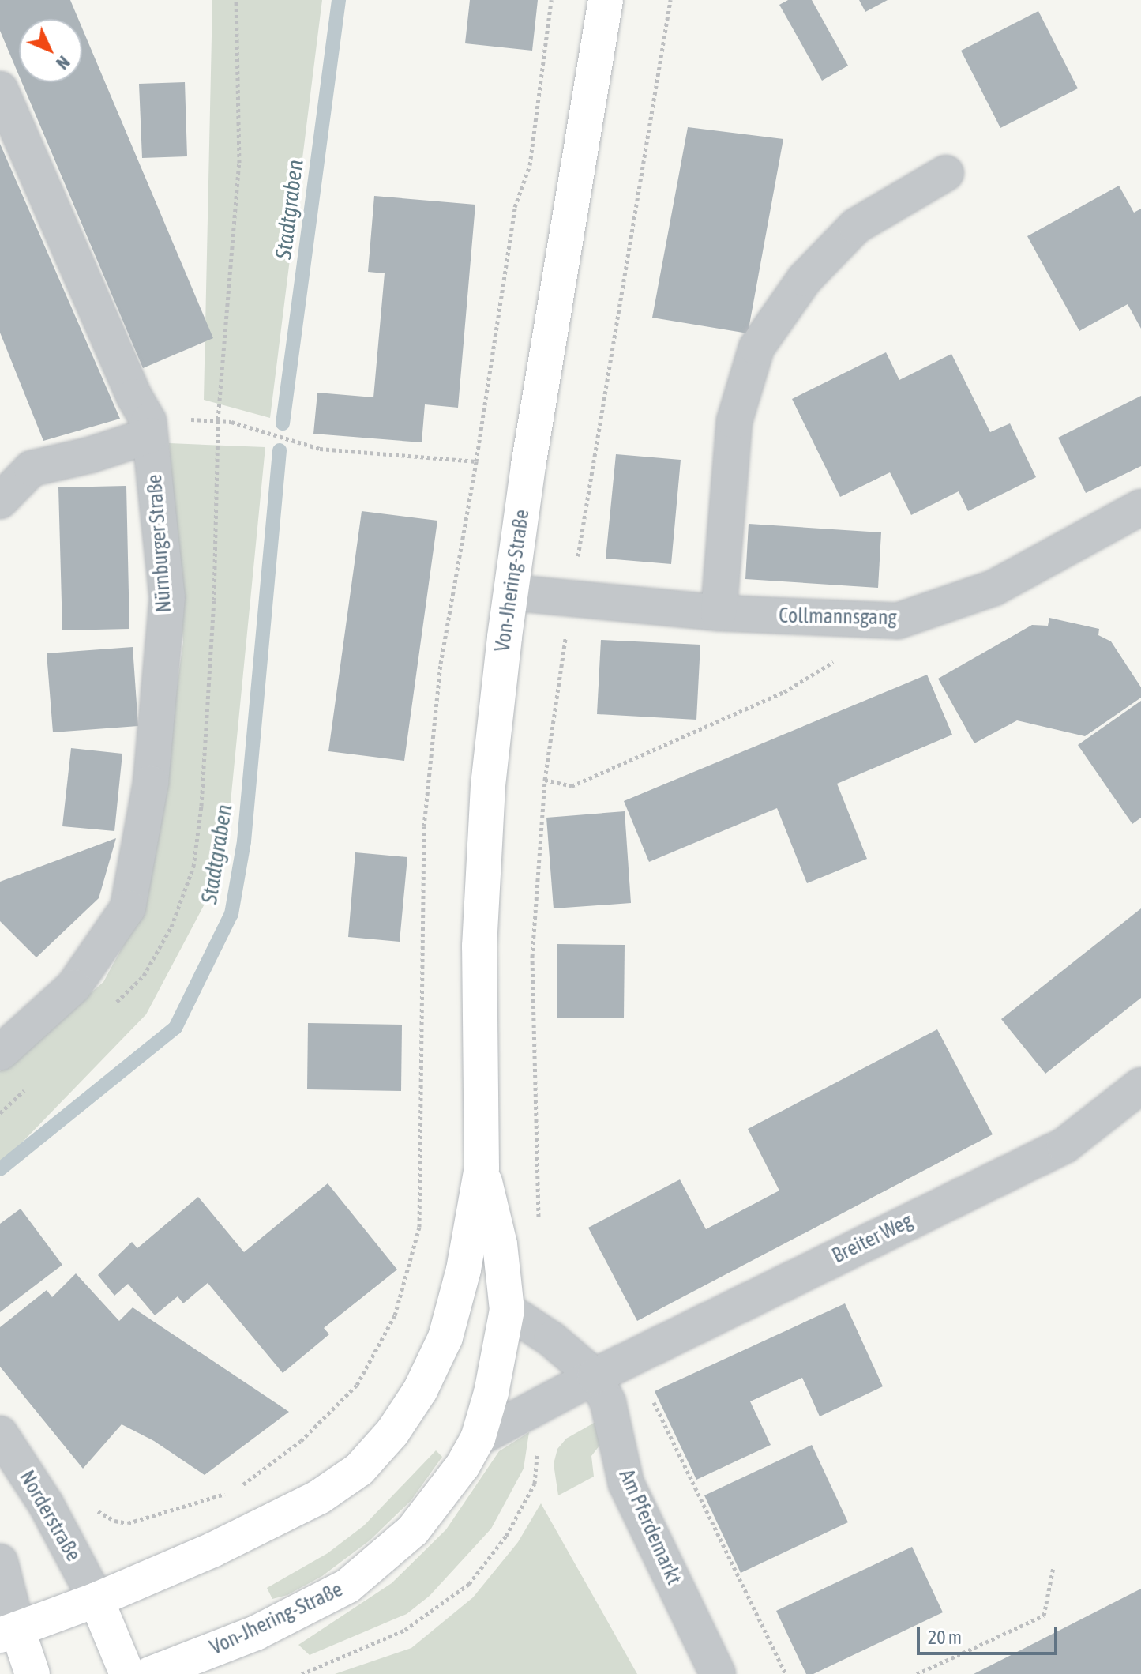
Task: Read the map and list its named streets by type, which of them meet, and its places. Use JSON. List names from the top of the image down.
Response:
{
  "streets": {
    "main road": ["Von-Jhering-Straße"],
    "street": [
      "Nürnburger Straße",
      "Collmannsgang",
      "Breiter Weg",
      "Norderstraße",
      "Am Pferdemarkt"
    ]
  },
  "crossings": [
    ["Von-Jhering-Straße", "Collmannsgang"],
    ["Von-Jhering-Straße", "Breiter Weg"],
    ["Von-Jhering-Straße", "Norderstraße"],
    ["Breiter Weg", "Am Pferdemarkt"]
  ],
  "water": ["Stadtgraben"],
  "scale_bar": "20 m",
  "north": "bottom right"
}
